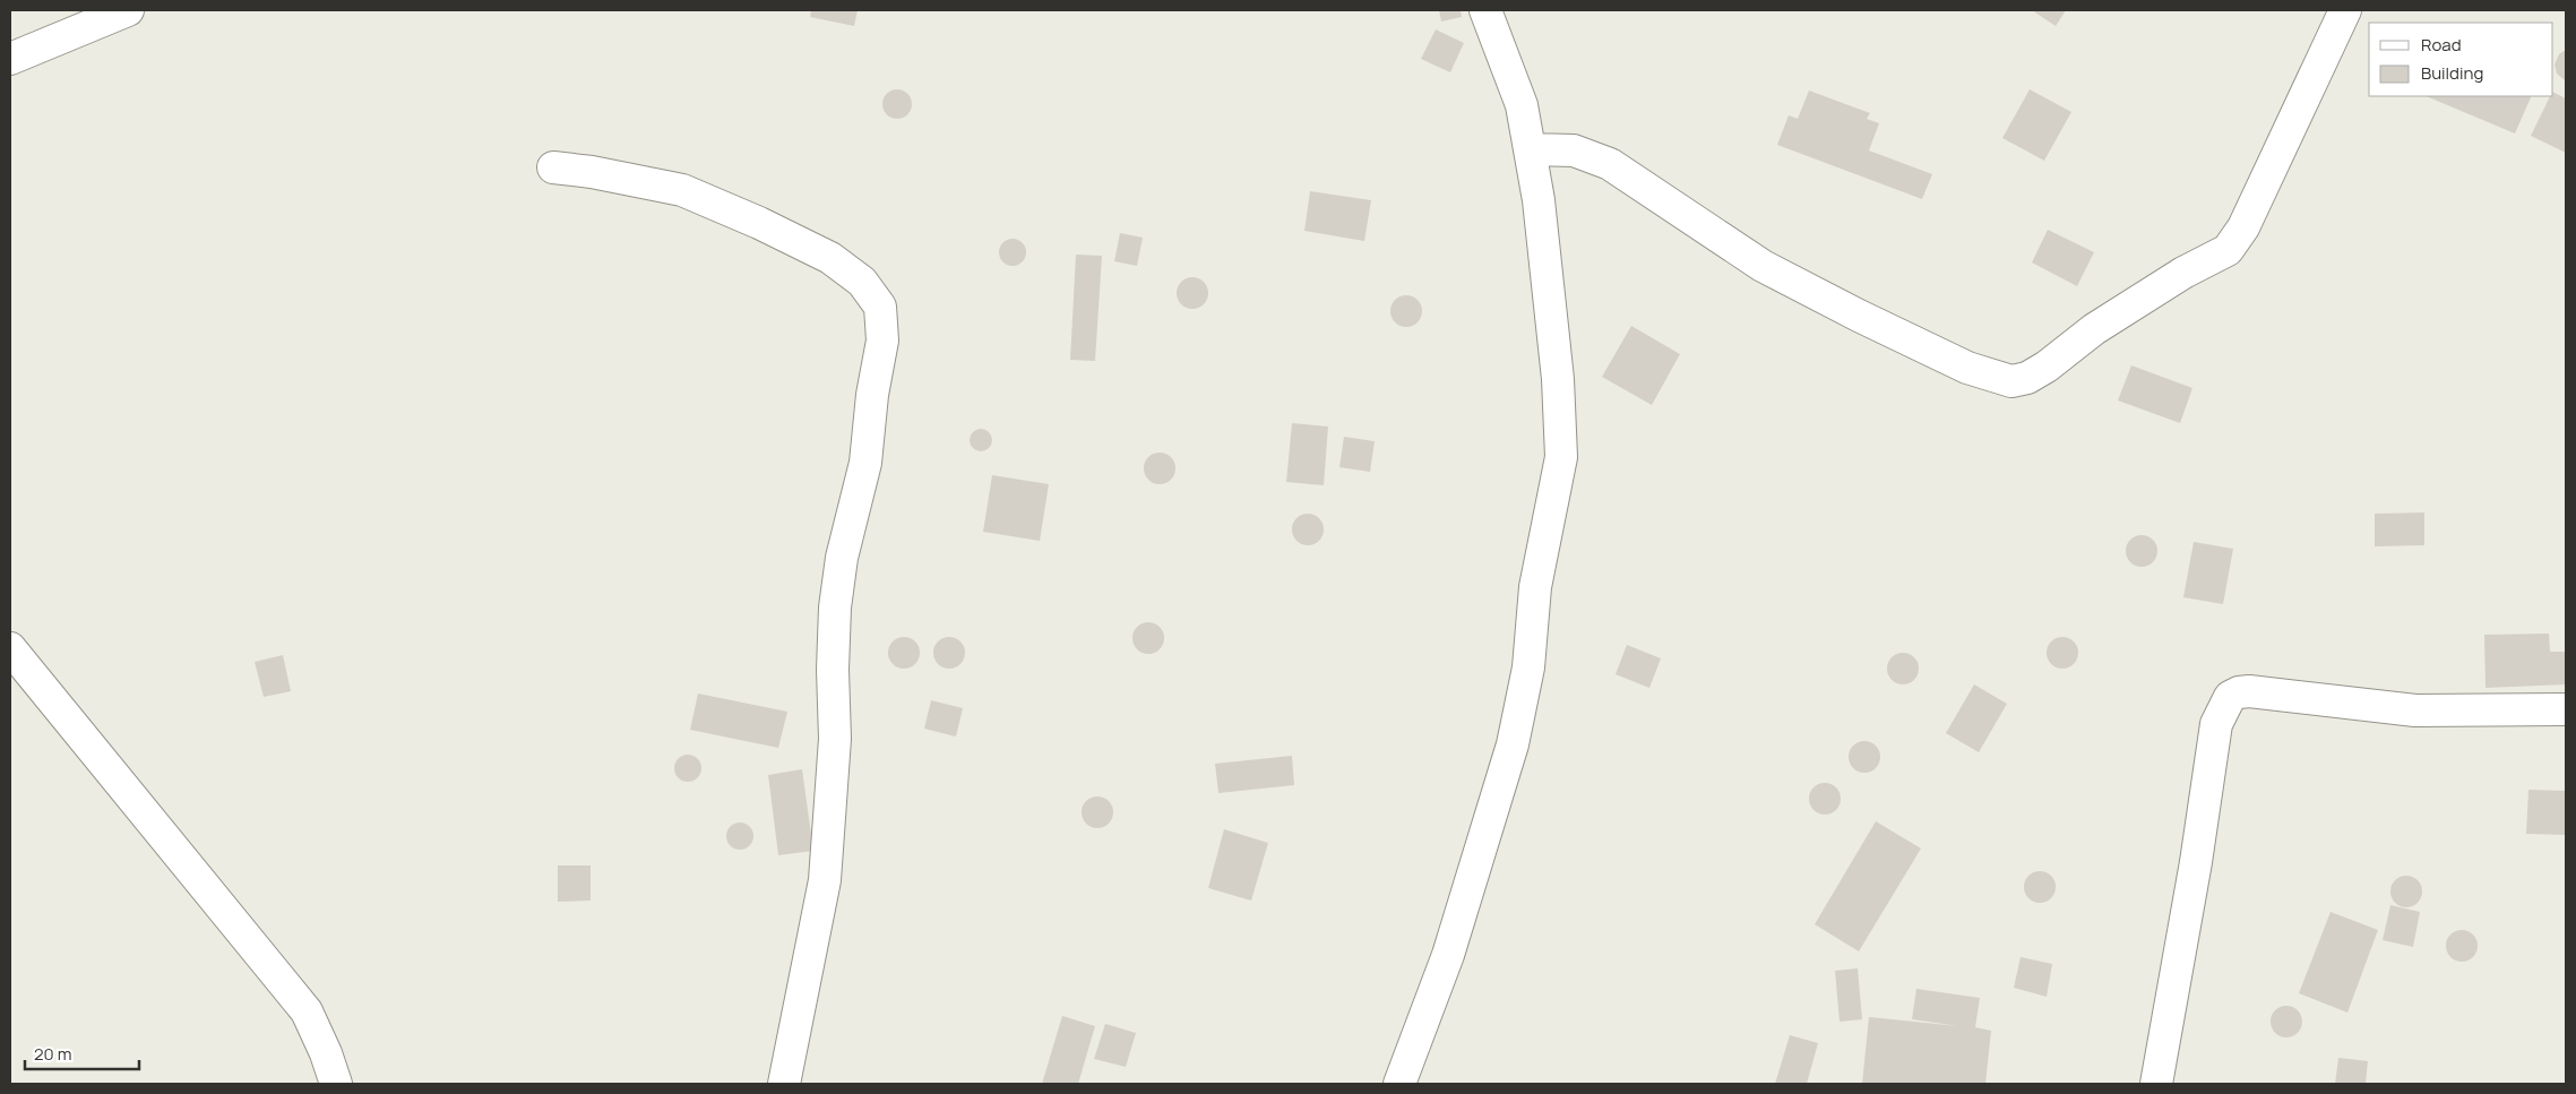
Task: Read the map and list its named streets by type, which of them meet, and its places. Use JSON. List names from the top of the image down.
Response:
{
  "legend": ["Road", "Building"],
  "scale_bar": "20 m"
}
